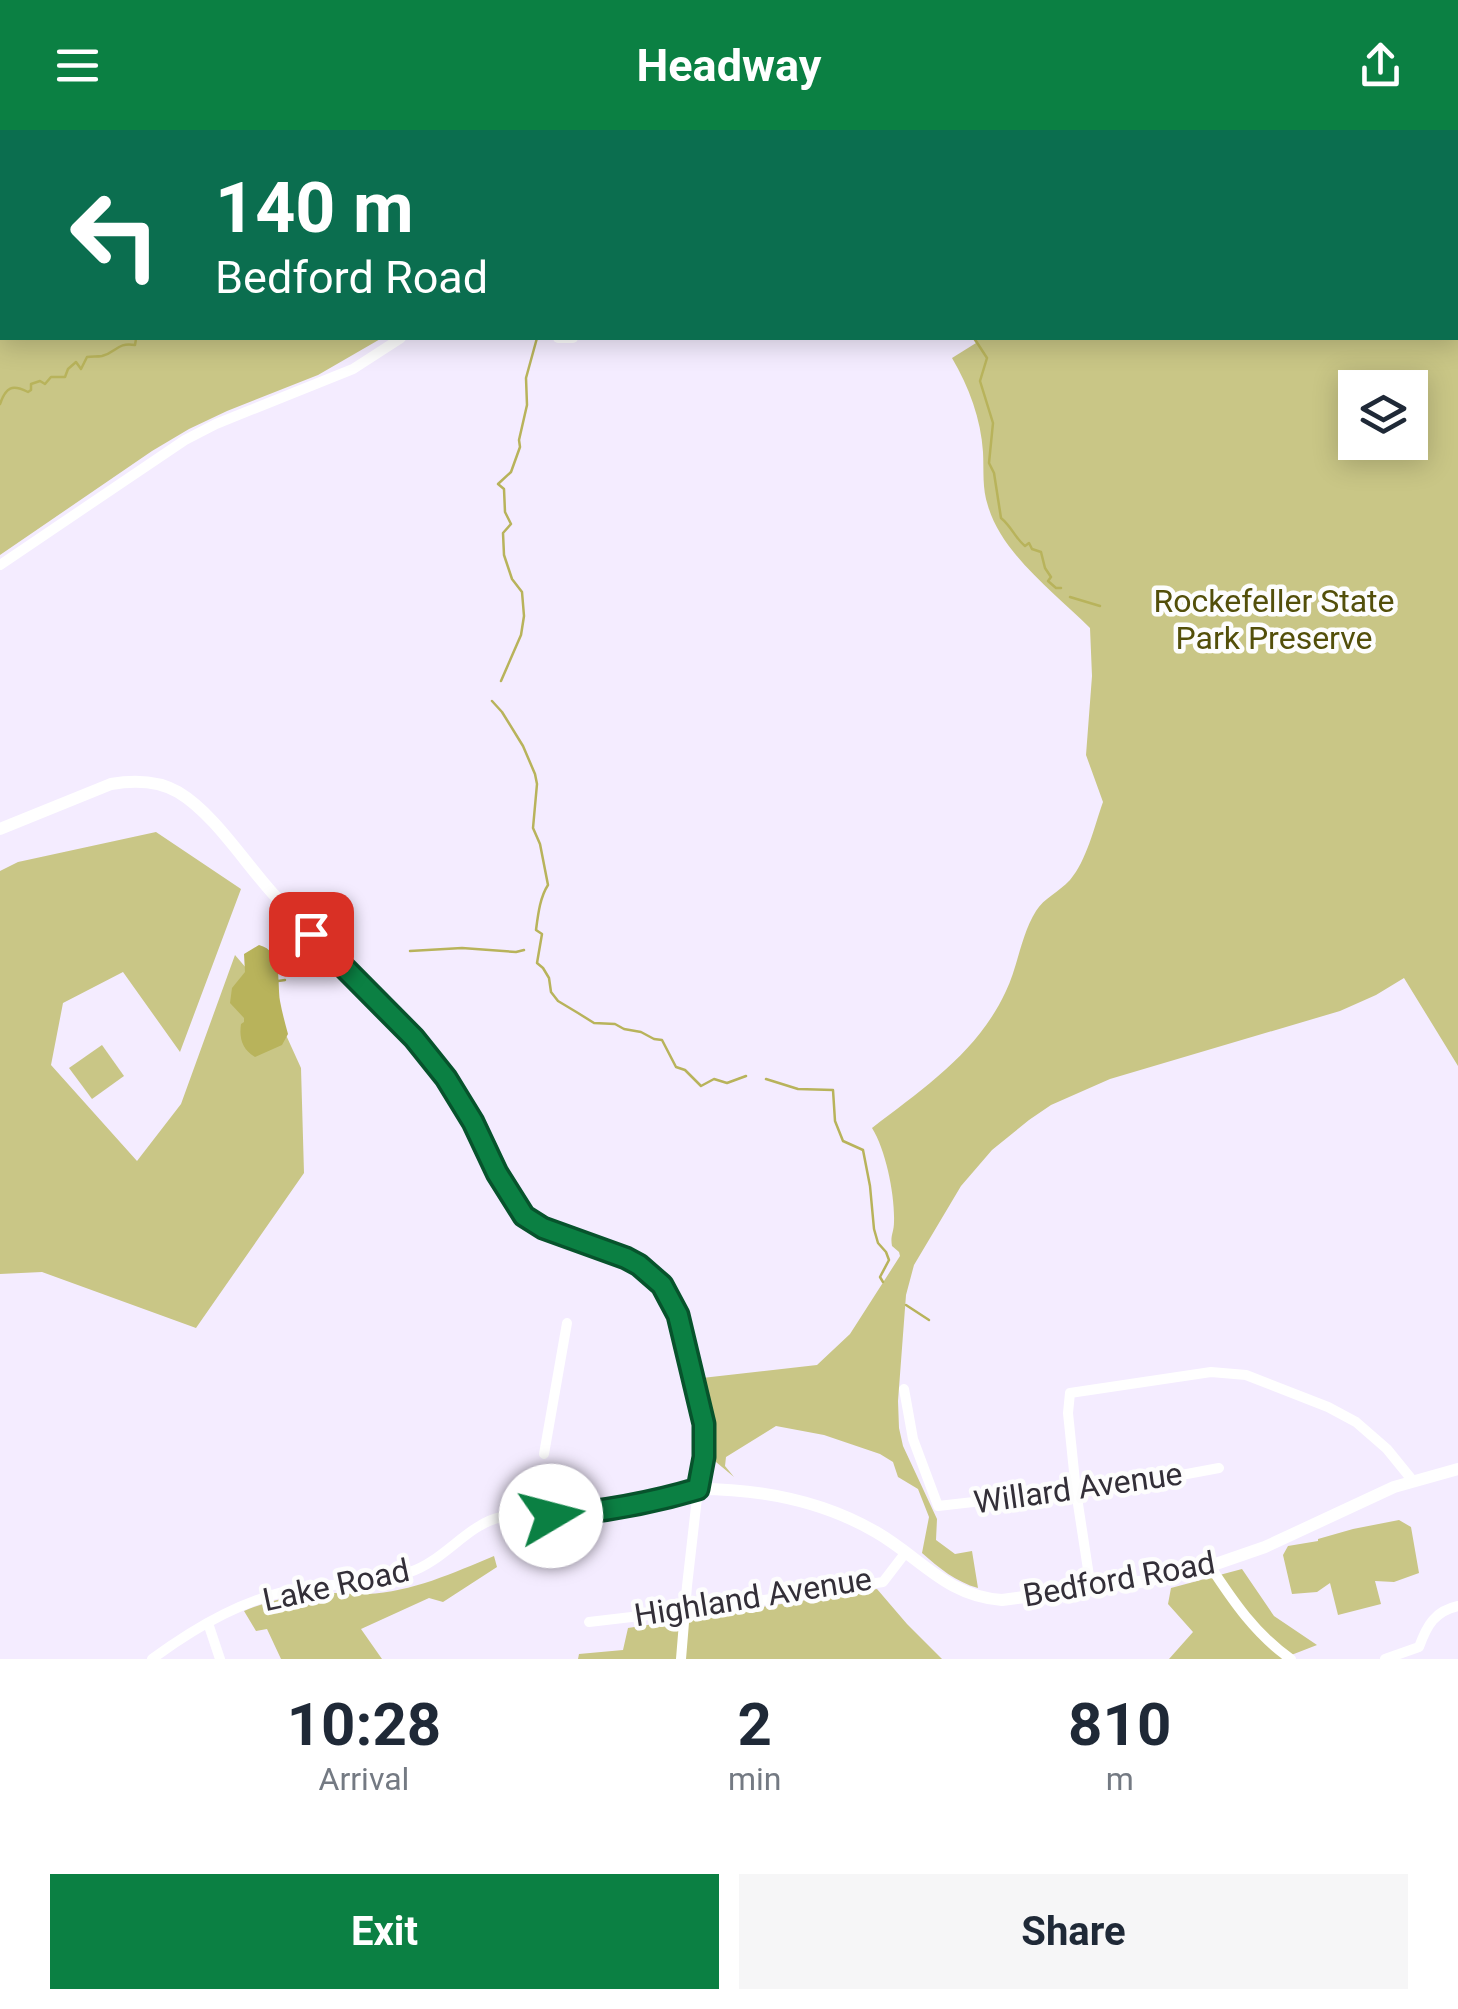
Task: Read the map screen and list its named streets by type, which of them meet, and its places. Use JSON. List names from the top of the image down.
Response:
{
  "streets": {
    "main road": ["Bedford Road"],
    "street": ["Willard Avenue", "Lake Road", "Highland Avenue"]
  },
  "crossings": [
    ["Bedford Road", "Lake Road"],
    ["Bedford Road", "Highland Avenue"]
  ],
  "parks": ["Rockefeller State Park Preserve"],
  "page": {
    "header": "Headway",
    "turn": ["140 m", "Bedford Road"],
    "eta": [
      "10:28",
      "Arrival",
      "2",
      "min",
      "810",
      "m"
    ],
    "buttons": ["Exit", "Share"]
  }
}
